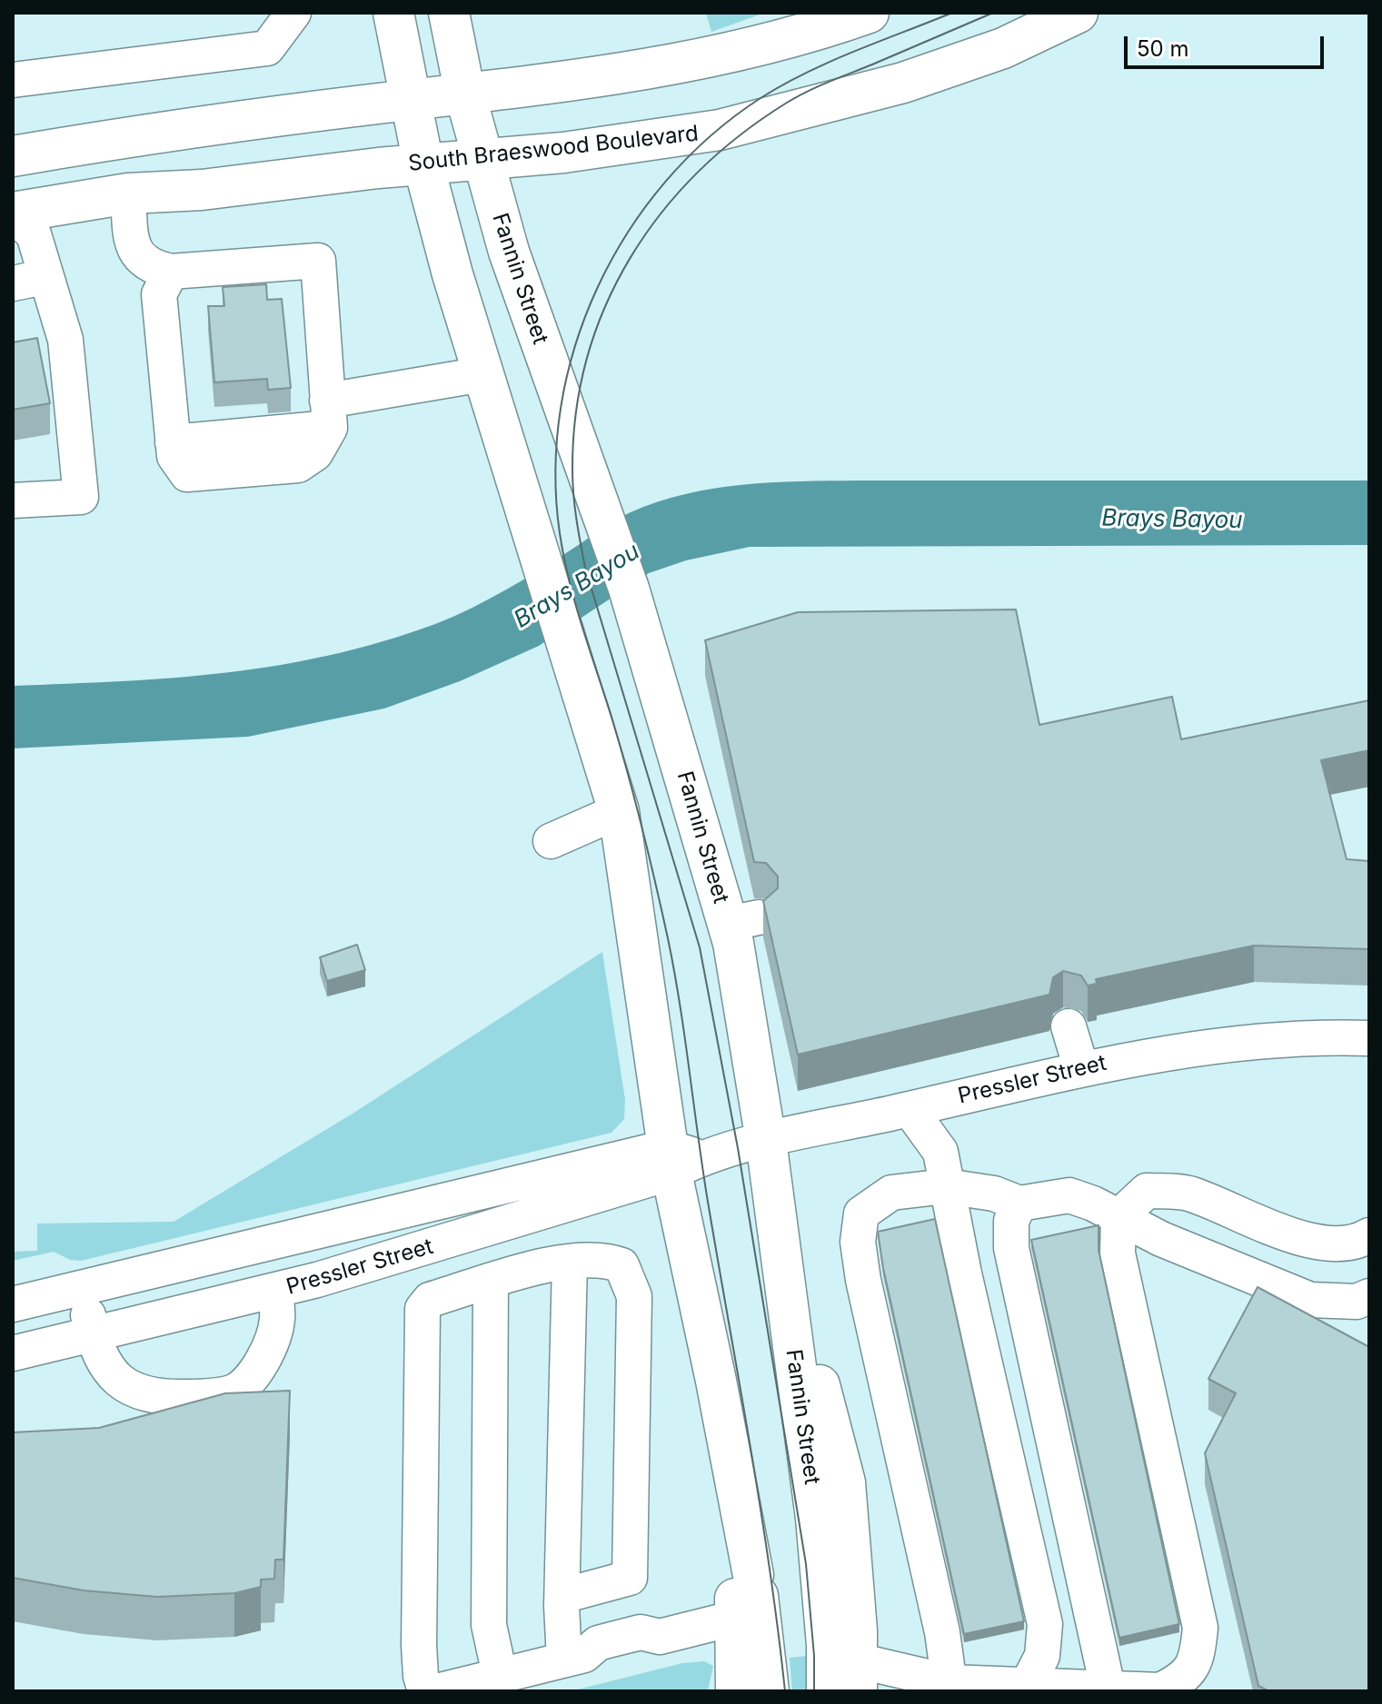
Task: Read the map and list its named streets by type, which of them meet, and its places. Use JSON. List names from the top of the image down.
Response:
{
  "streets": {
    "main road": ["South Braeswood Boulevard", "Fannin Street"],
    "street": ["Pressler Street"]
  },
  "crossings": [
    ["South Braeswood Boulevard", "Fannin Street"],
    ["Fannin Street", "Pressler Street"]
  ],
  "water": ["Brays Bayou"],
  "scale_bar": "50 m"
}
